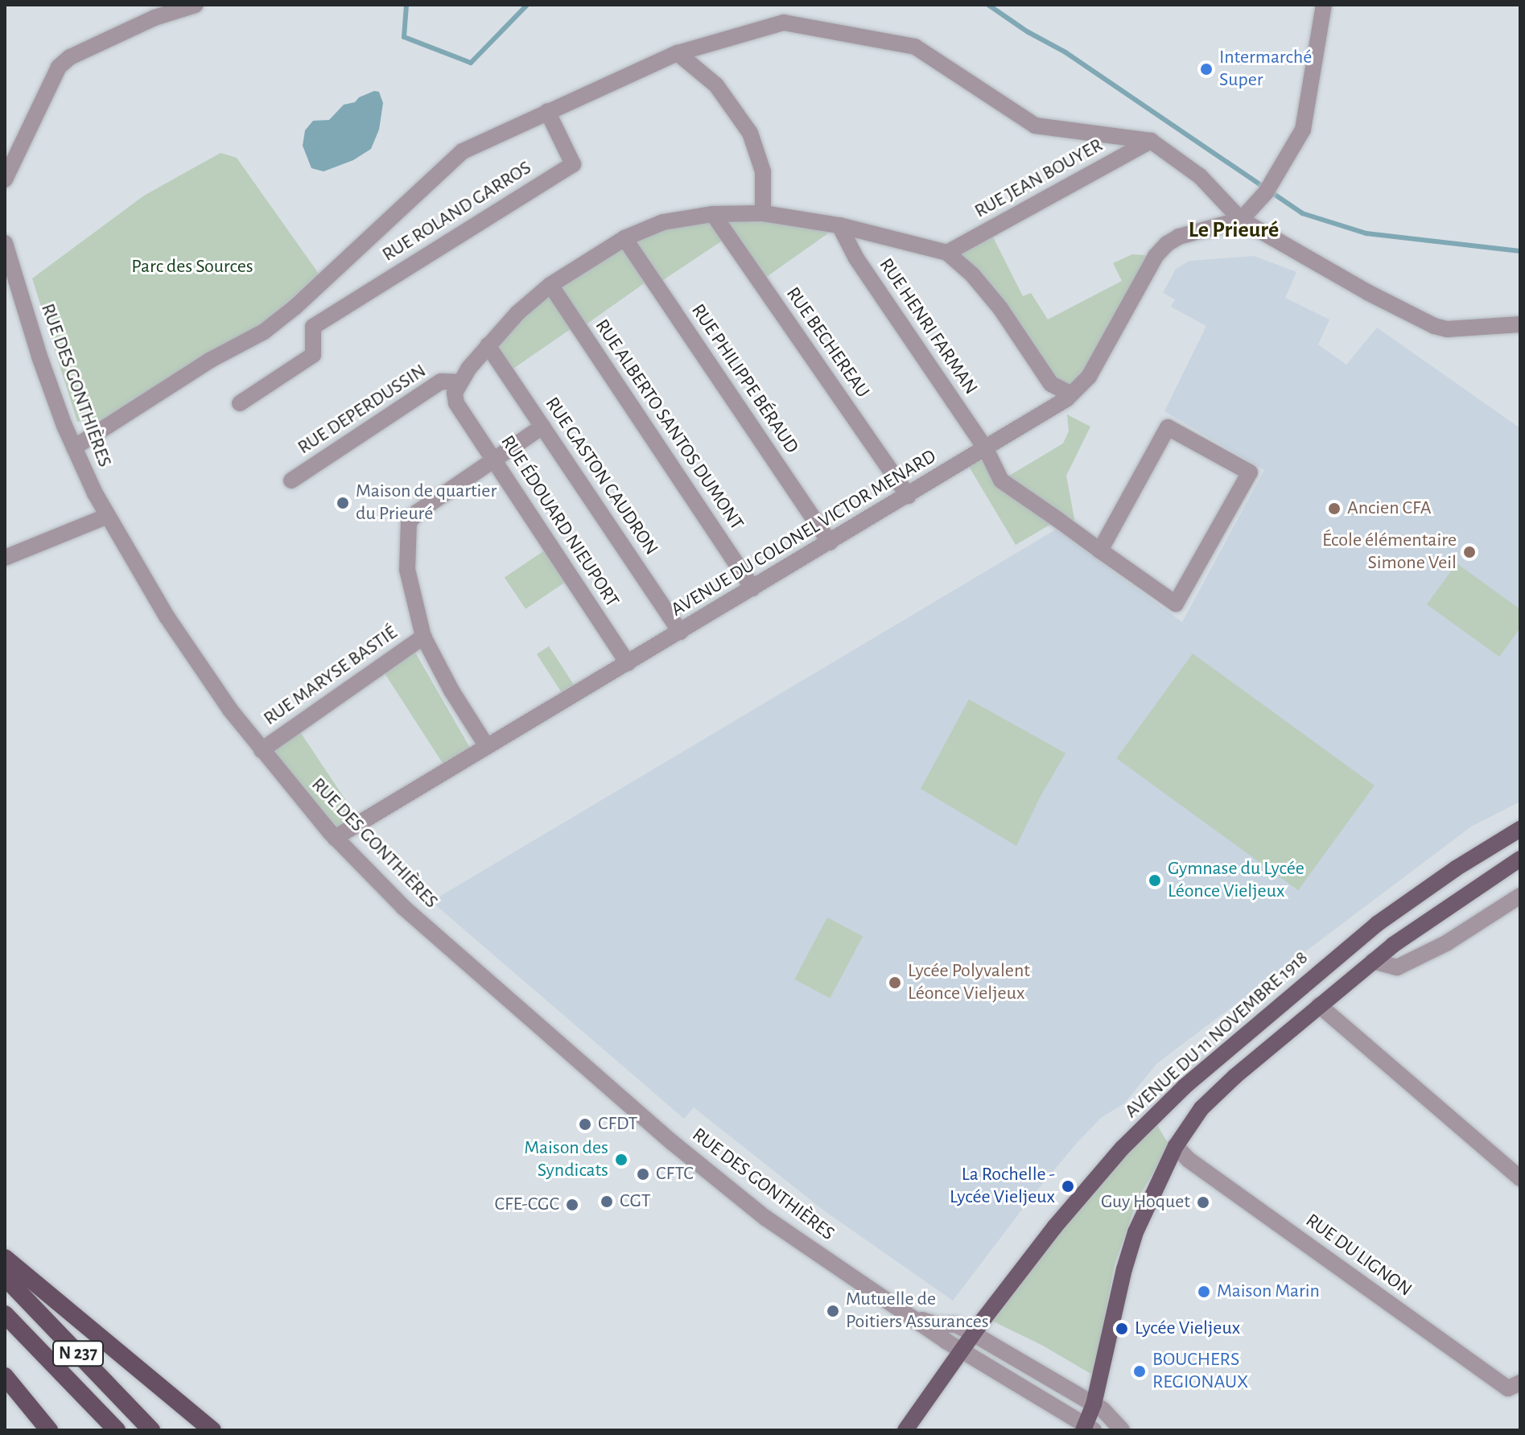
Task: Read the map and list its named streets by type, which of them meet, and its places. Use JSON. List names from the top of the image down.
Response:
{
  "streets": {
    "highway": ["N 237"],
    "main road": ["AVENUE DU 11 NOVEMBRE 1918"],
    "street": [
      "RUE JEAN BOUYER",
      "RUE ROLAND GARROS",
      "RUE HENRI FARMAN",
      "RUE BECHEREAU",
      "RUE PHILIPPE BÉRAUD",
      "RUE DES GONTHIÈRES",
      "RUE DEPERDUSSIN",
      "RUE ALBERTO SANTOS DUMONT",
      "RUE GASTON CAUDRON",
      "RUE ÉDOUARD NIEUPORT",
      "AVENUE DU COLONEL VICTOR MENARD",
      "RUE MARYSE BASTIÉ",
      "RUE DU LIGNON"
    ]
  },
  "crossings": [
    ["RUE JEAN BOUYER", "RUE ROLAND GARROS"],
    ["RUE ROLAND GARROS", "RUE DES GONTHIÈRES"],
    ["RUE ROLAND GARROS", "AVENUE DU COLONEL VICTOR MENARD"],
    ["RUE HENRI FARMAN", "AVENUE DU COLONEL VICTOR MENARD"],
    ["RUE BECHEREAU", "AVENUE DU COLONEL VICTOR MENARD"],
    ["RUE PHILIPPE BÉRAUD", "AVENUE DU COLONEL VICTOR MENARD"],
    ["RUE DES GONTHIÈRES", "AVENUE DU COLONEL VICTOR MENARD"],
    ["RUE DES GONTHIÈRES", "RUE MARYSE BASTIÉ"],
    ["RUE DES GONTHIÈRES", "AVENUE DU 11 NOVEMBRE 1918"],
    ["RUE DEPERDUSSIN", "RUE ÉDOUARD NIEUPORT"],
    ["RUE ALBERTO SANTOS DUMONT", "AVENUE DU COLONEL VICTOR MENARD"],
    ["RUE GASTON CAUDRON", "AVENUE DU COLONEL VICTOR MENARD"],
    ["RUE ÉDOUARD NIEUPORT", "AVENUE DU COLONEL VICTOR MENARD"]
  ],
  "districts": ["Le Prieuré"],
  "parks": ["Parc des Sources"],
  "places": [
    "Intermarché Super",
    "Maison de quartier du Prieuré",
    "Ancien CFA",
    "École élémentaire Simone Veil",
    "Gymnase du Lycée Léonce Vieljeux",
    "Lycée Polyvalent Léonce Vieljeux",
    "CFDT",
    "Maison des Syndicats",
    "CFTC",
    "La Rochelle - Lycée Vieljeux",
    "CGT",
    "Guy Hoquet",
    "CFE-CGC",
    "Maison Marin",
    "Mutuelle de Poitiers Assurances",
    "Lycée Vieljeux",
    "BOUCHERS REGIONAUX"
  ]
}
